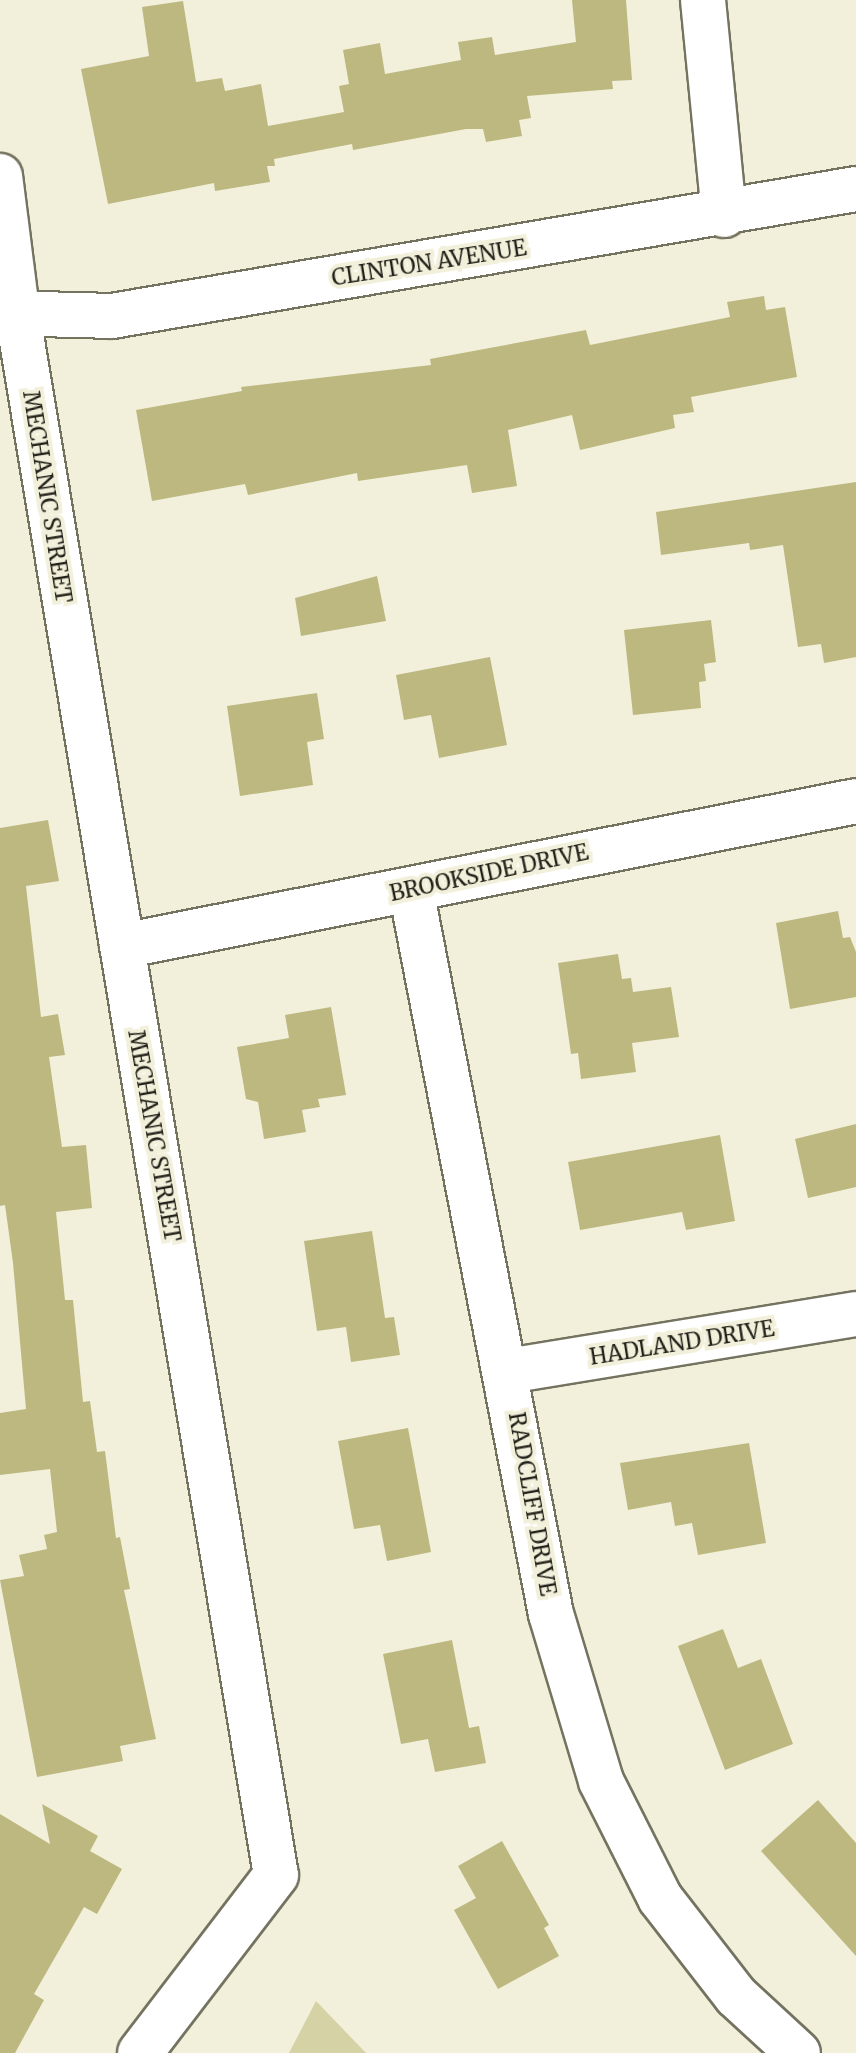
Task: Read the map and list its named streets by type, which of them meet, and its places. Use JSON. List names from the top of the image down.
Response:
{
  "streets": {
    "street": [
      "CLINTON AVENUE",
      "MECHANIC STREET",
      "BROOKSIDE DRIVE",
      "HADLAND DRIVE",
      "RADCLIFF DRIVE"
    ]
  },
  "crossings": [
    ["CLINTON AVENUE", "MECHANIC STREET"],
    ["MECHANIC STREET", "BROOKSIDE DRIVE"],
    ["BROOKSIDE DRIVE", "RADCLIFF DRIVE"],
    ["HADLAND DRIVE", "RADCLIFF DRIVE"]
  ]
}
